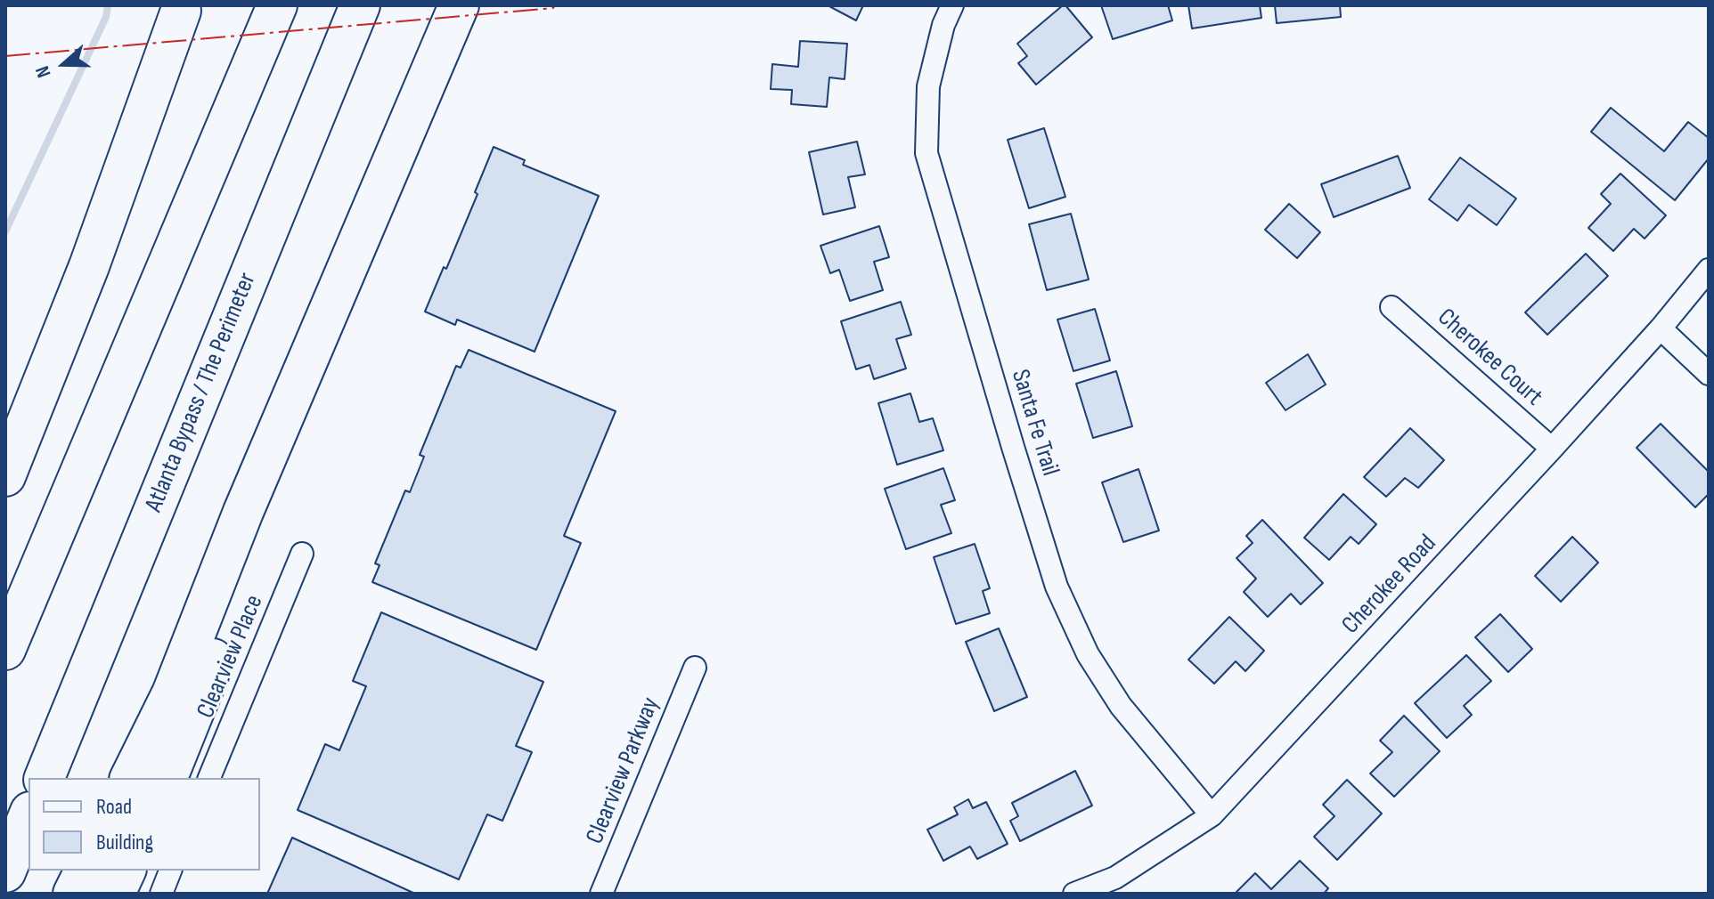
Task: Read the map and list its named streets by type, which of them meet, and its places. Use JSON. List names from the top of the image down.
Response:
{
  "streets": {
    "highway": ["Atlanta Bypass / The Perimeter"],
    "street": [
      "Cherokee Court",
      "Santa Fe Trail",
      "Cherokee Road",
      "Clearview Place",
      "Clearview Parkway"
    ]
  },
  "crossings": [
    ["Cherokee Court", "Cherokee Road"],
    ["Santa Fe Trail", "Cherokee Road"]
  ],
  "legend": ["Road", "Building"],
  "north": "left"
}
